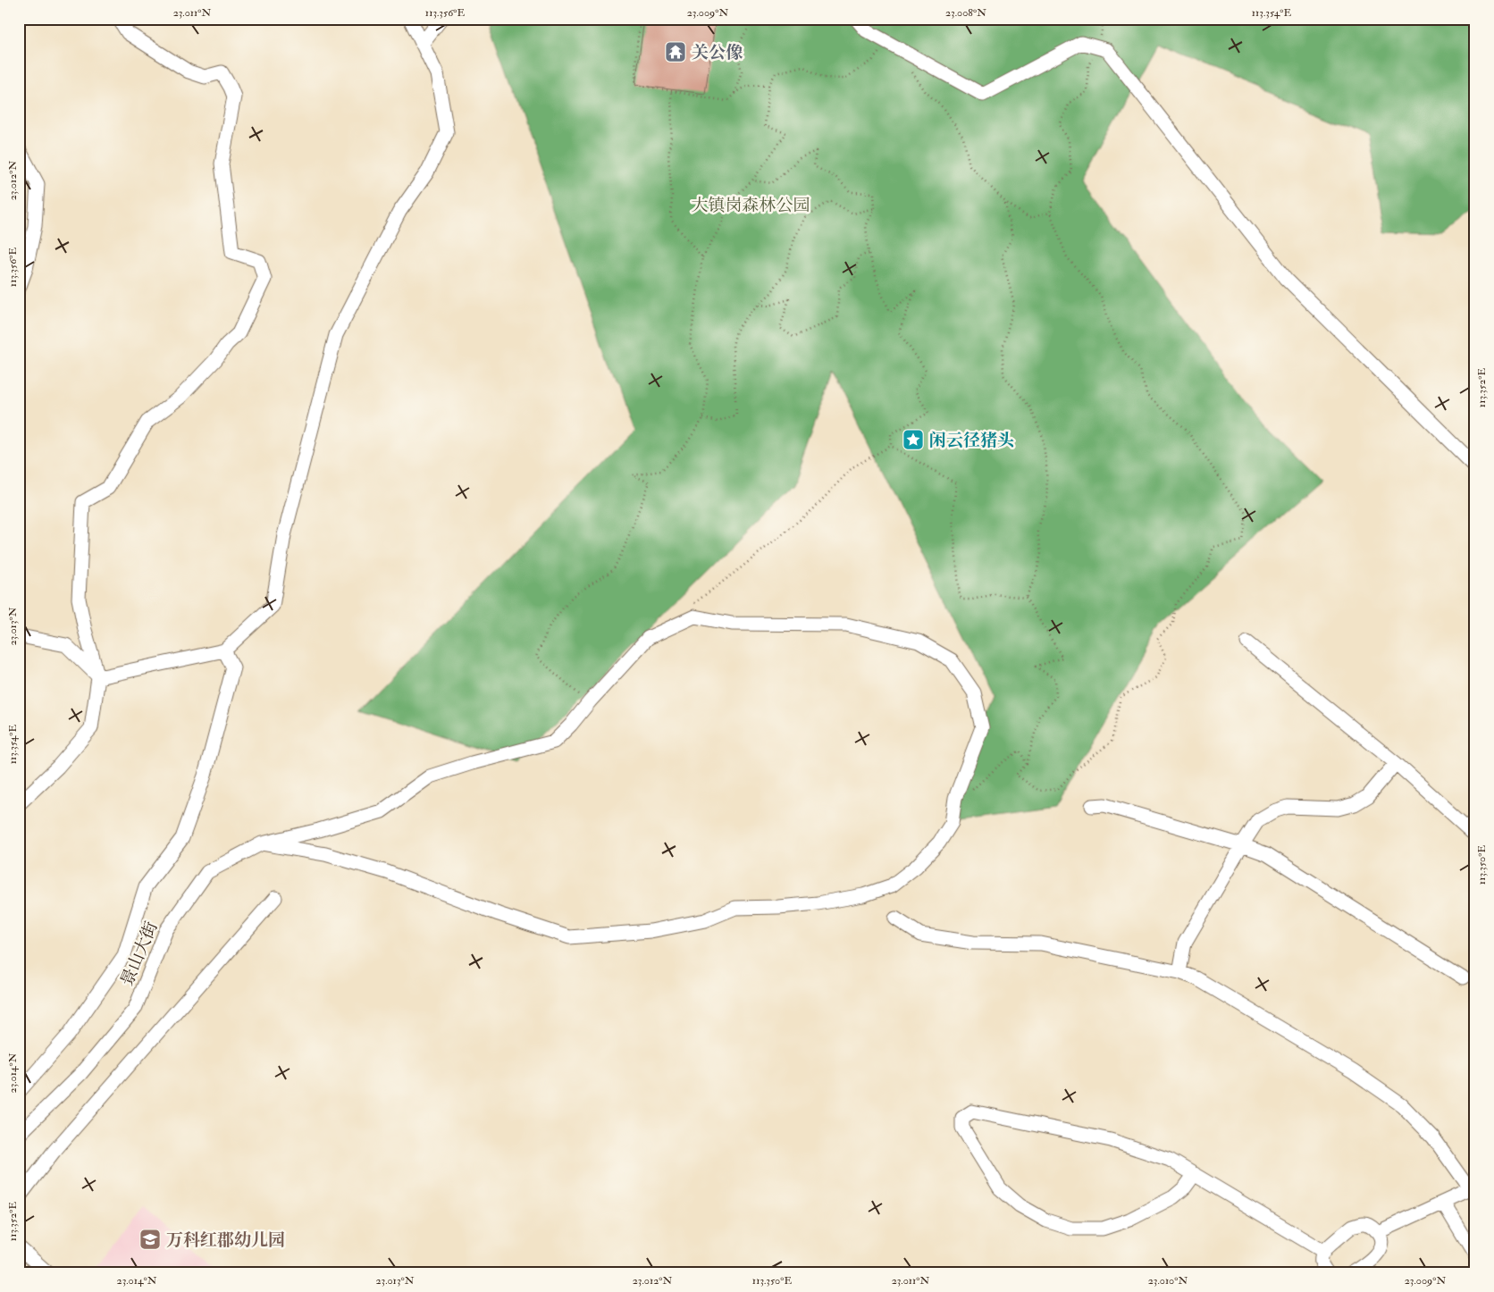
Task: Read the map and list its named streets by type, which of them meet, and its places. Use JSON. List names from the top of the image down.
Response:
{
  "streets": {
    "street": ["景山大街"]
  },
  "parks": ["大镇岗森林公园"],
  "places": {
    "temple": ["关公像"],
    "place": ["闲云径猪头"],
    "school or university": ["万科红郡幼儿园"]
  },
  "coordinates": [
    "23.011°N",
    "113.356°E",
    "23.009°N",
    "23.008°N",
    "113.354°E",
    "23.012°N",
    "113.352°E",
    "23.013°N",
    "113.350°E",
    "23.014°N",
    "23.010°N"
  ]
}
